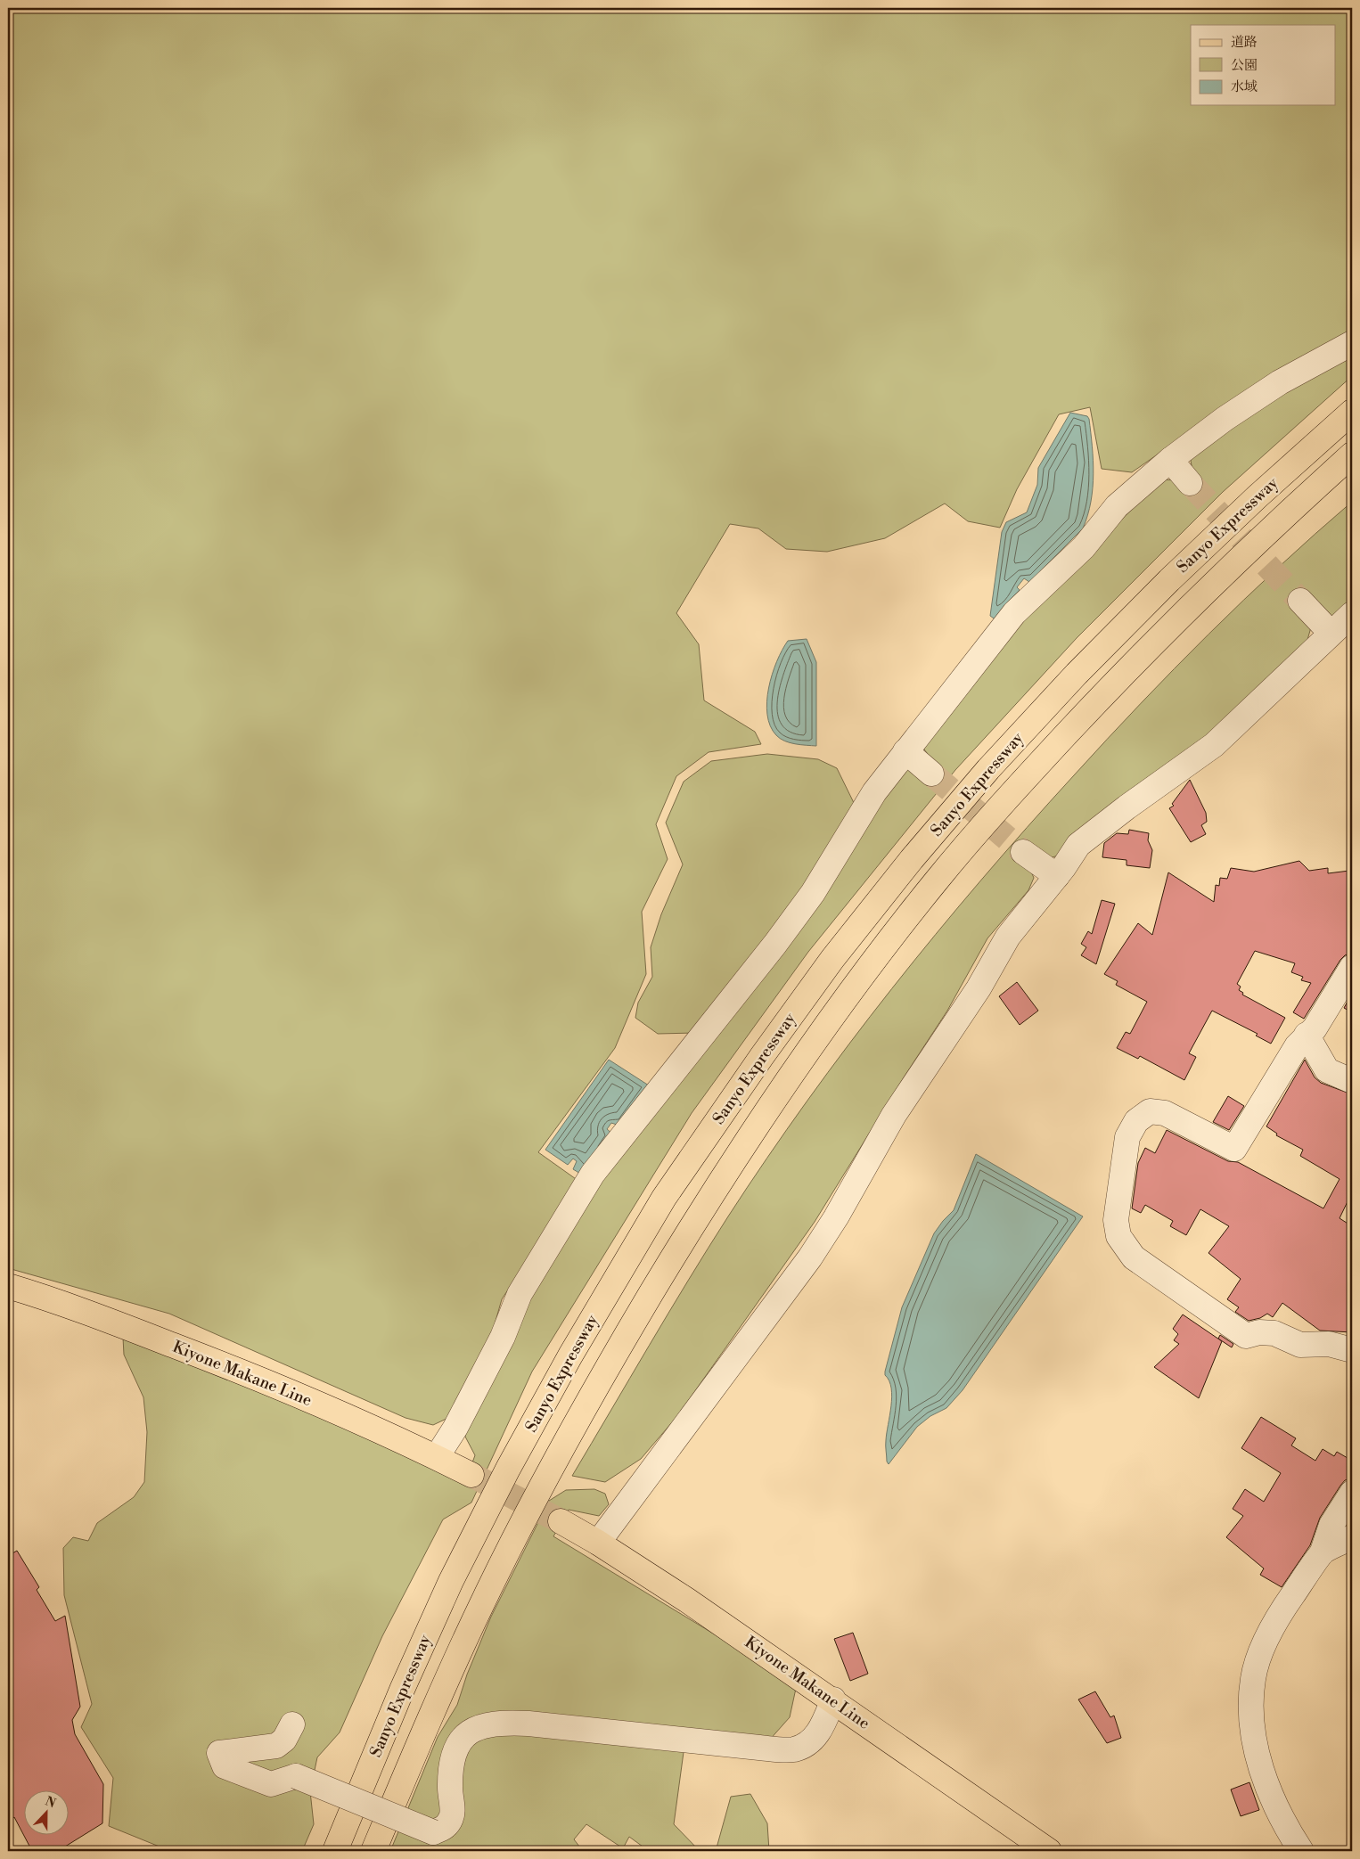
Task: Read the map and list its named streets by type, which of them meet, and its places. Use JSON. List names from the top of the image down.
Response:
{
  "streets": {
    "main road": ["Sanyo Expressway", "Kiyone Makane Line"]
  },
  "legend": ["道路", "公園", "水域"],
  "north": "top"
}
